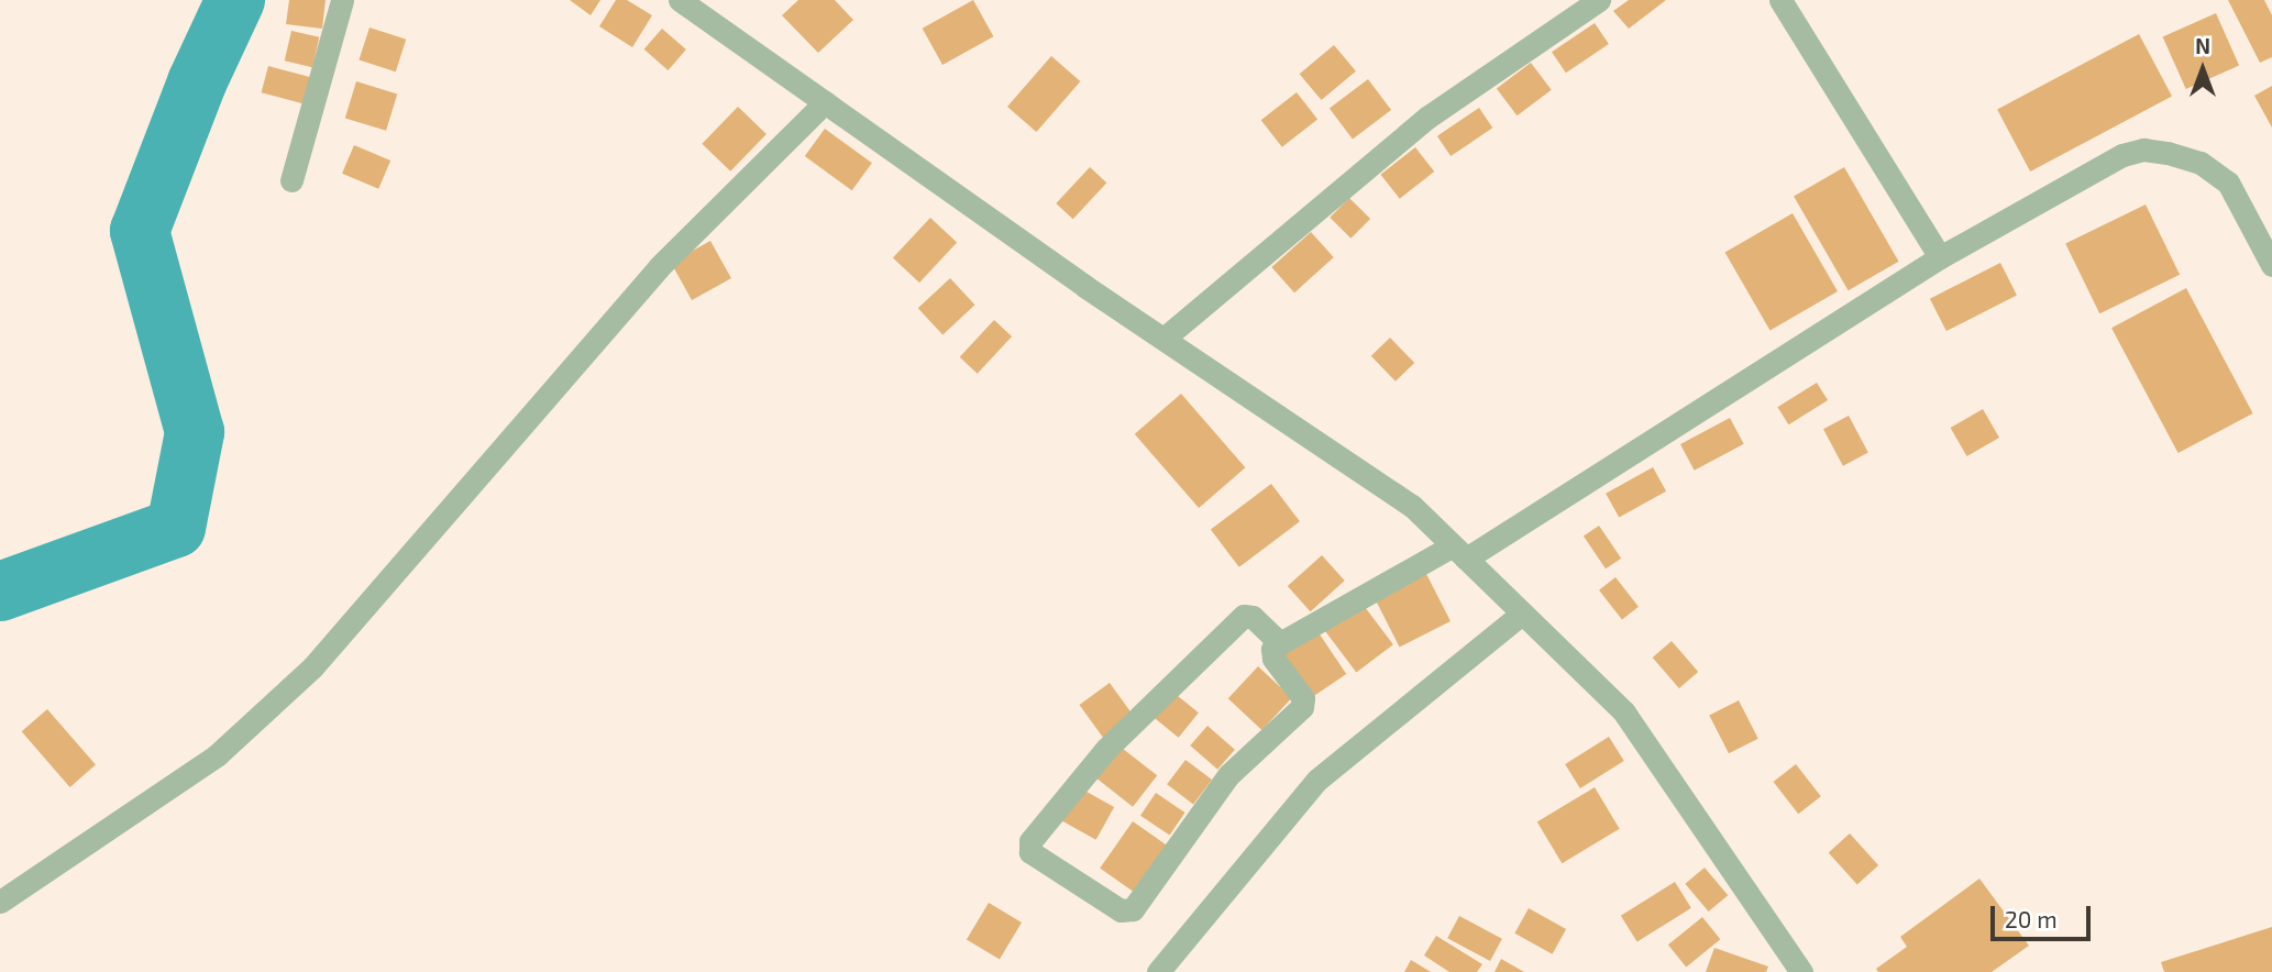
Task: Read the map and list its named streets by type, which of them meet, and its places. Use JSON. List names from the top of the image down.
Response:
{
  "scale_bar": "20 m",
  "north": "top"
}
